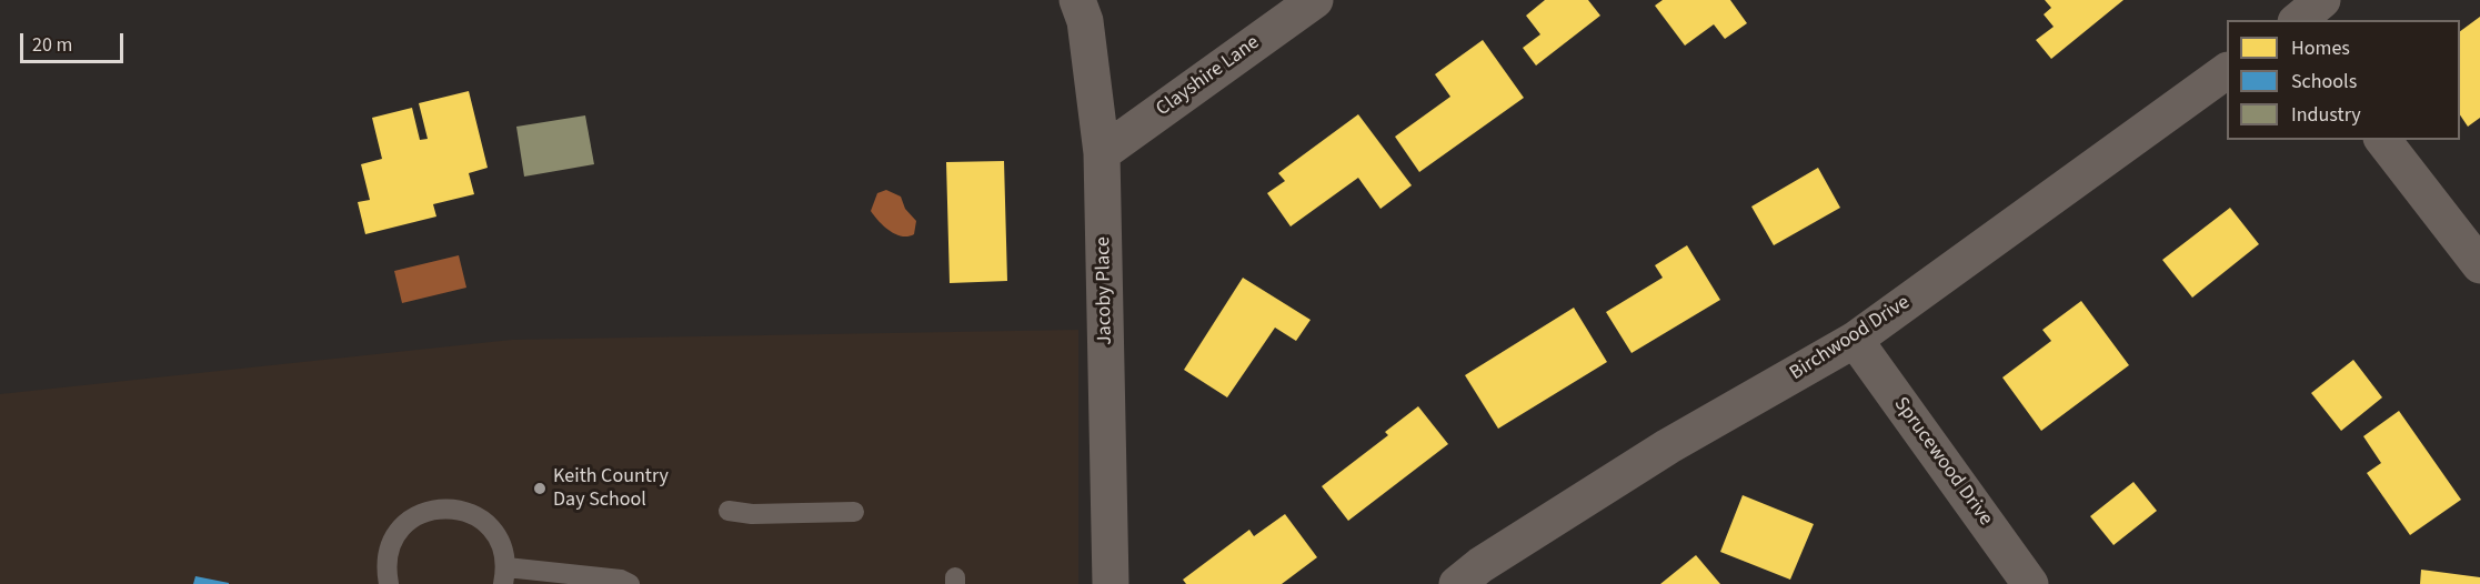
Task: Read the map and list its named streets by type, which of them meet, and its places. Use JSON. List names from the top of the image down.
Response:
{
  "streets": {
    "street": [
      "Clayshire Lane",
      "Jacoby Place",
      "Birchwood Drive",
      "Sprucewood Drive"
    ]
  },
  "crossings": [
    ["Clayshire Lane", "Jacoby Place"],
    ["Birchwood Drive", "Sprucewood Drive"]
  ],
  "places": ["Keith Country Day School"],
  "legend": ["Homes", "Schools", "Industry"],
  "scale_bar": "20 m"
}
